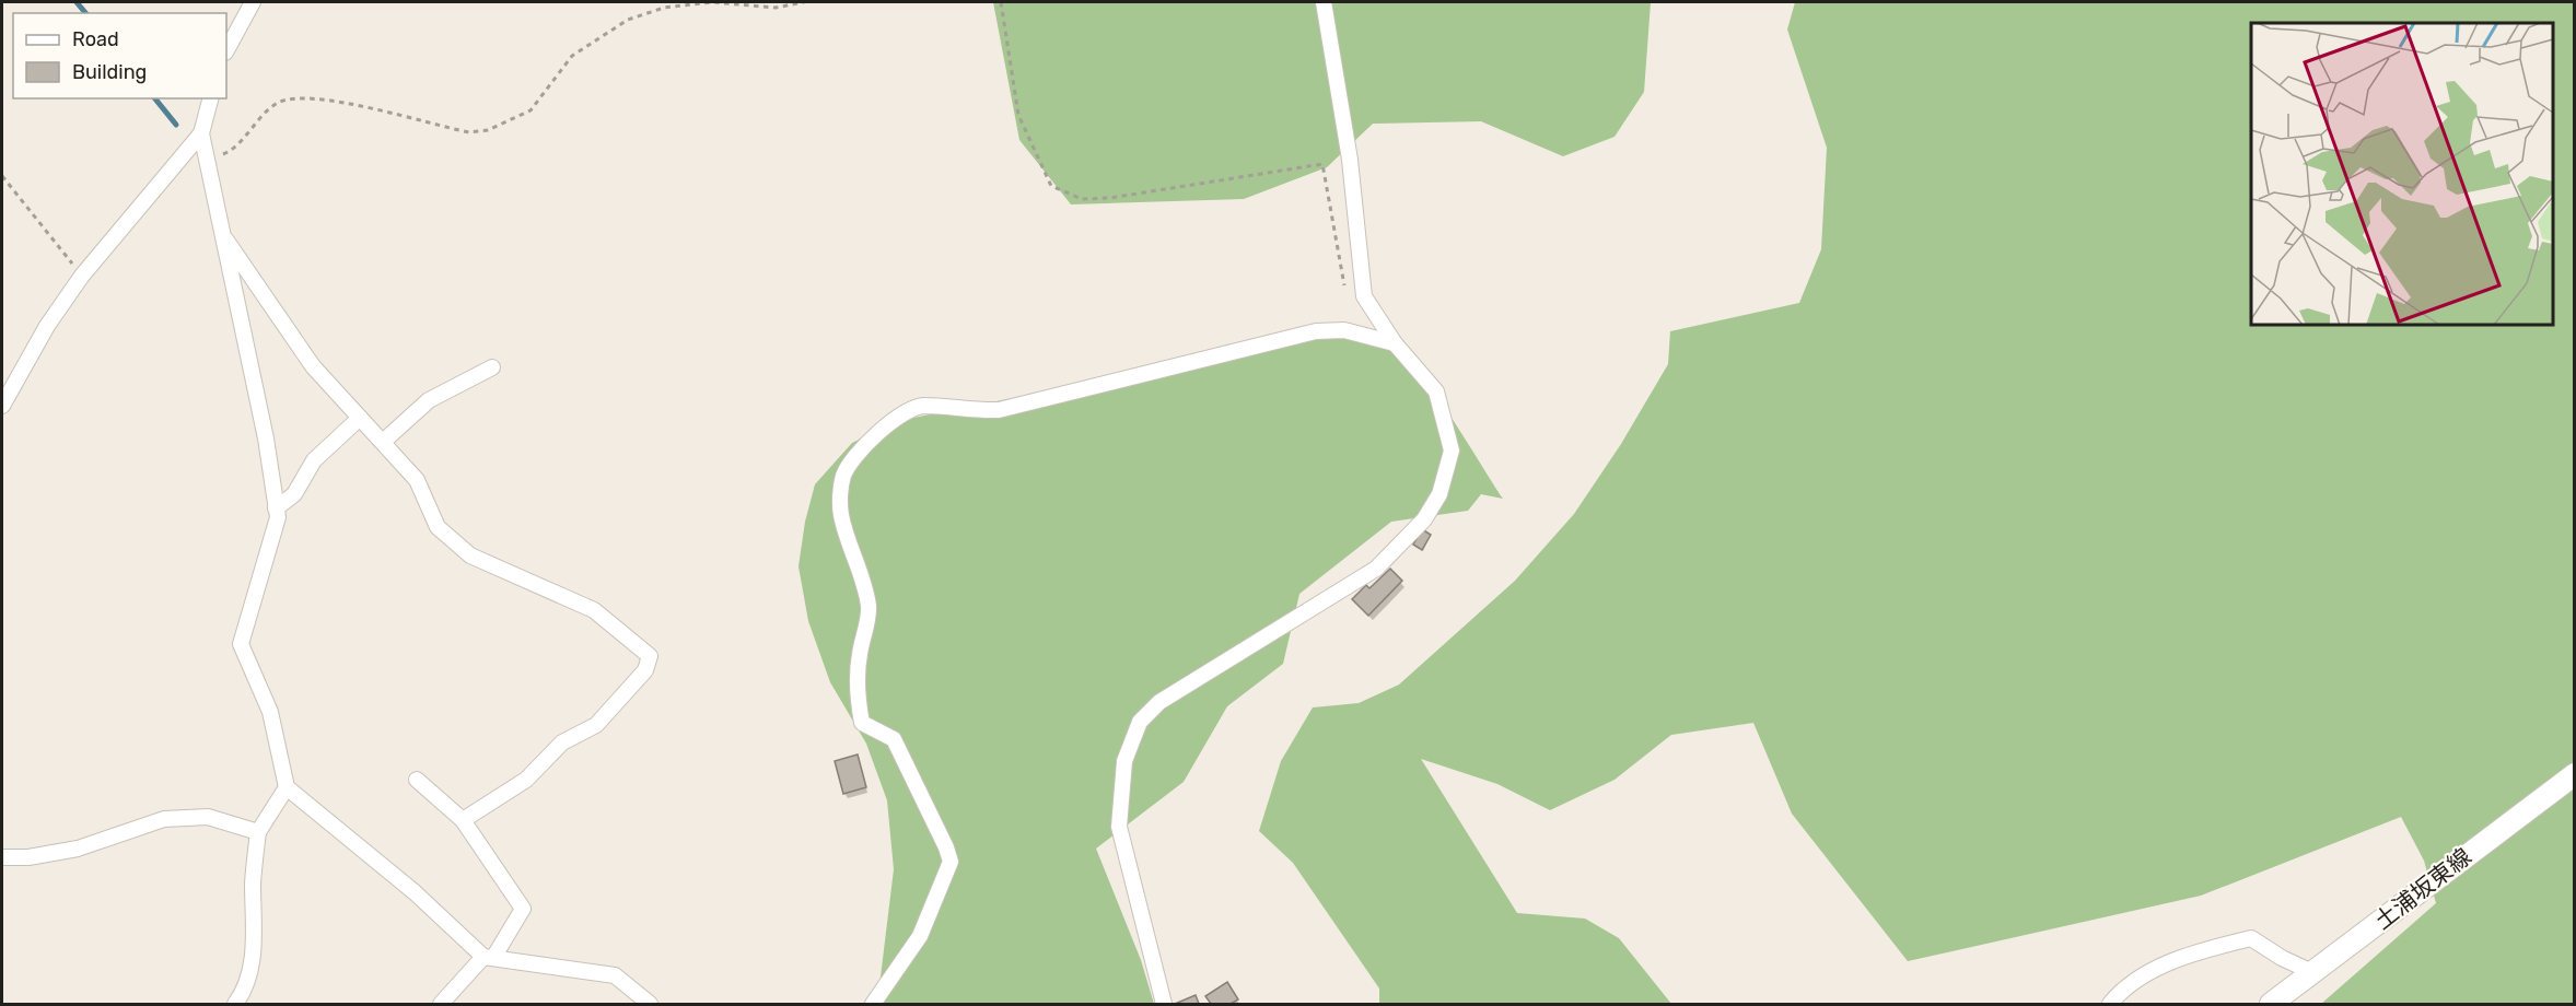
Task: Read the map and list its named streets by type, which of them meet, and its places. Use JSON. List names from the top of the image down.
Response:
{
  "streets": {
    "main road": ["土浦坂東線"]
  },
  "legend": ["Road", "Building"]
}
